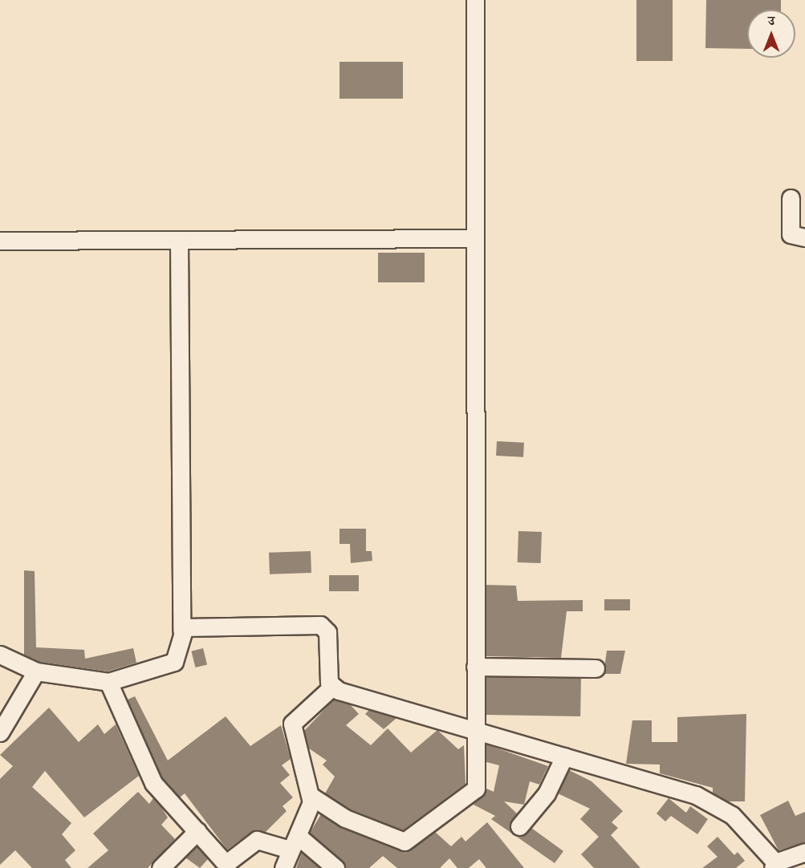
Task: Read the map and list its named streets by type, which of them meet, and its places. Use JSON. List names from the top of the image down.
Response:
{
  "north": "top"
}
